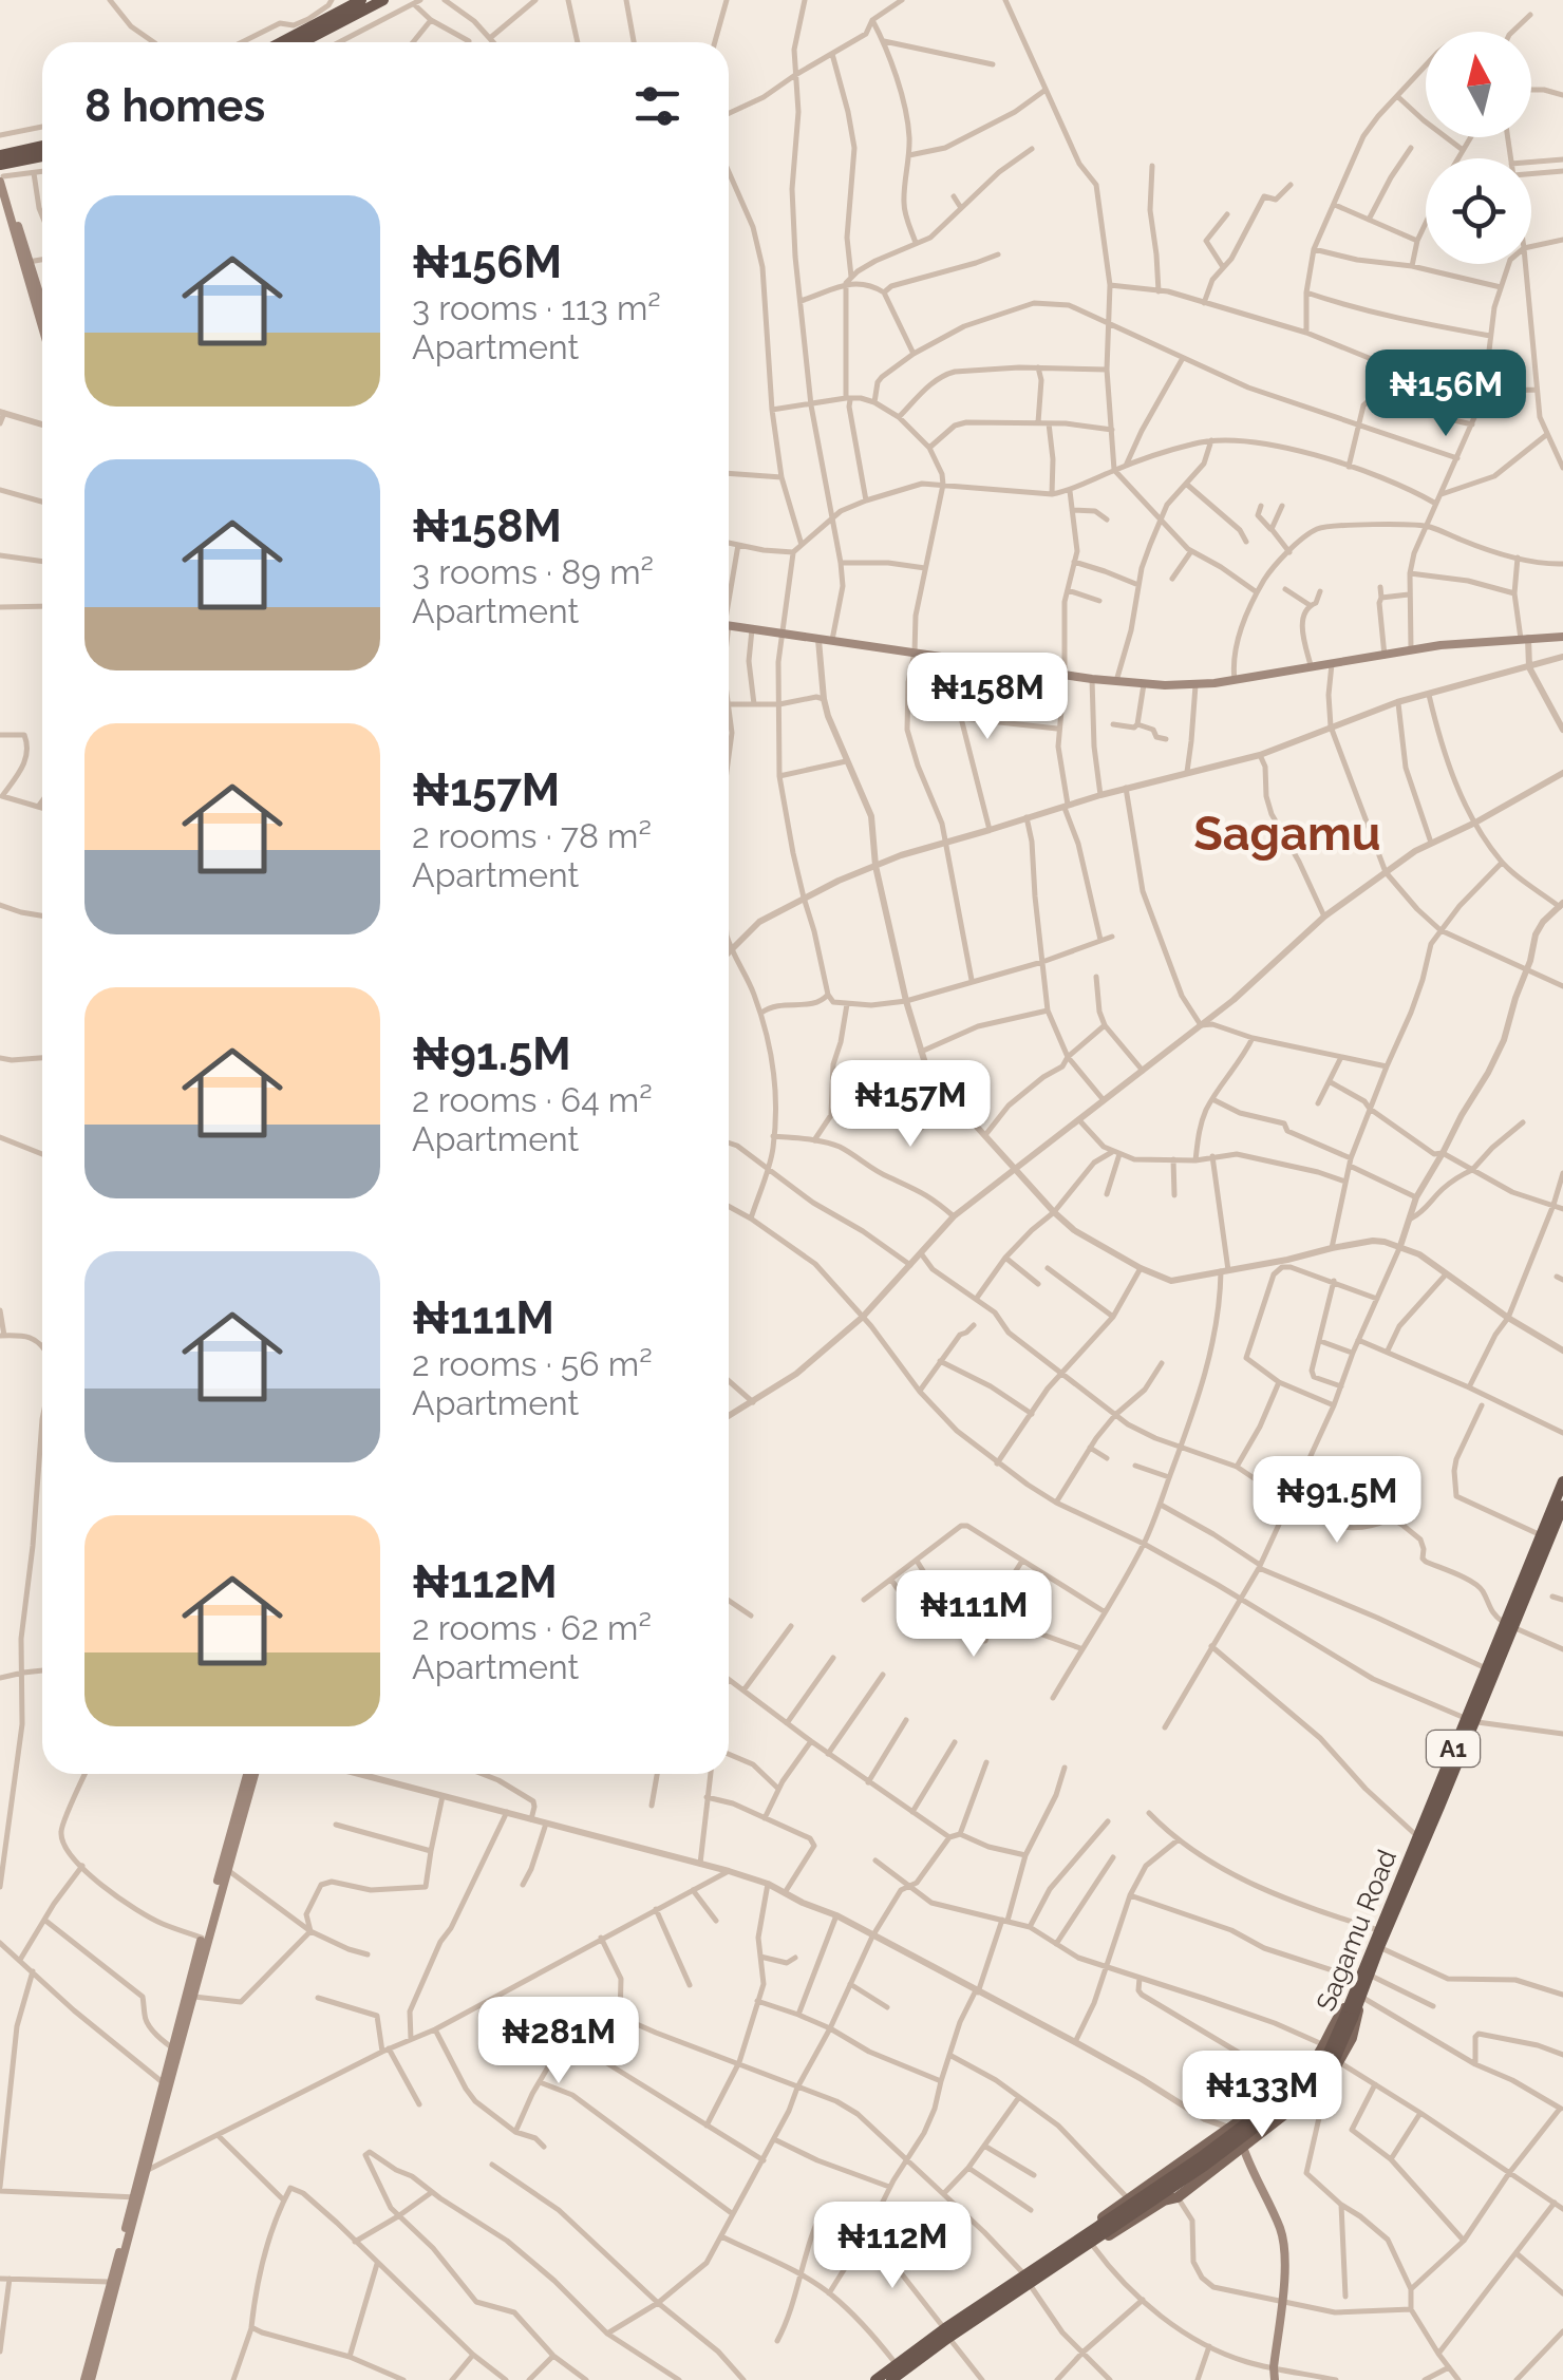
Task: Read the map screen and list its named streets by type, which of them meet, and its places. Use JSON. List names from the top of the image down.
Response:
{
  "streets": {
    "highway": ["A1", "Sagamu Road"]
  },
  "districts": ["Sagamu"],
  "north": "top",
  "page": {
    "heading": "8 homes",
    "list": [
      {
        "name": "₦156M",
        "note": "3 rooms · 113 m² · Apartment"
      },
      {
        "name": "₦158M",
        "note": "3 rooms · 89 m² · Apartment"
      },
      {
        "name": "₦157M",
        "note": "2 rooms · 78 m² · Apartment"
      },
      {
        "name": "₦91.5M",
        "note": "2 rooms · 64 m² · Apartment"
      },
      {
        "name": "₦111M",
        "note": "2 rooms · 56 m² · Apartment"
      },
      {
        "name": "₦112M",
        "note": "2 rooms · 62 m² · Apartment"
      }
    ],
    "price": [
      "₦156M",
      "₦158M",
      "₦157M",
      "₦91.5M",
      "₦111M",
      "₦281M",
      "₦133M",
      "₦112M"
    ]
  }
}
